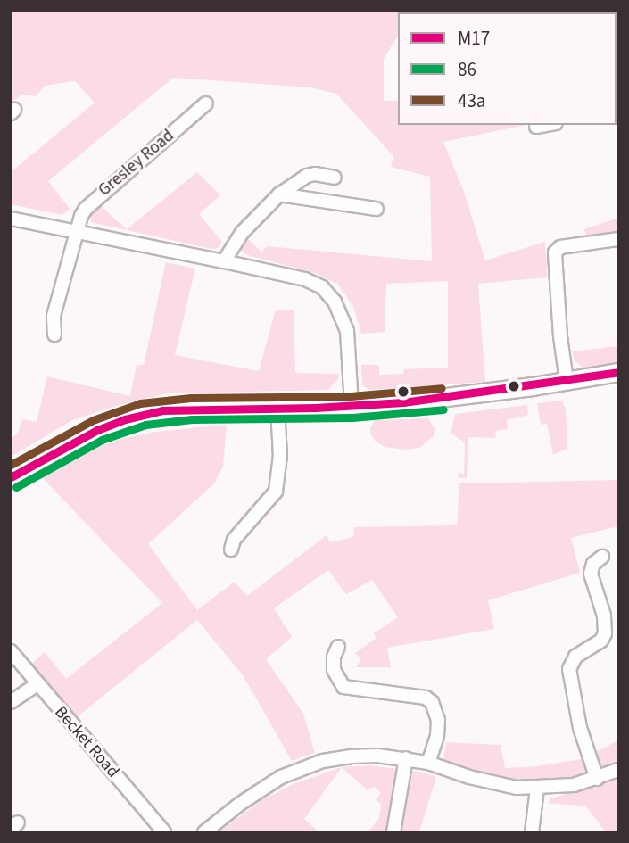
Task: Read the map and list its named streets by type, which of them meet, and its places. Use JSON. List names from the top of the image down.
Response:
{
  "streets": {
    "street": ["Gresley Road", "Becket Road"]
  },
  "lines": ["transit line M17", "transit line 43a", "transit line 86"],
  "legend": ["M17", "86", "43a"]
}
